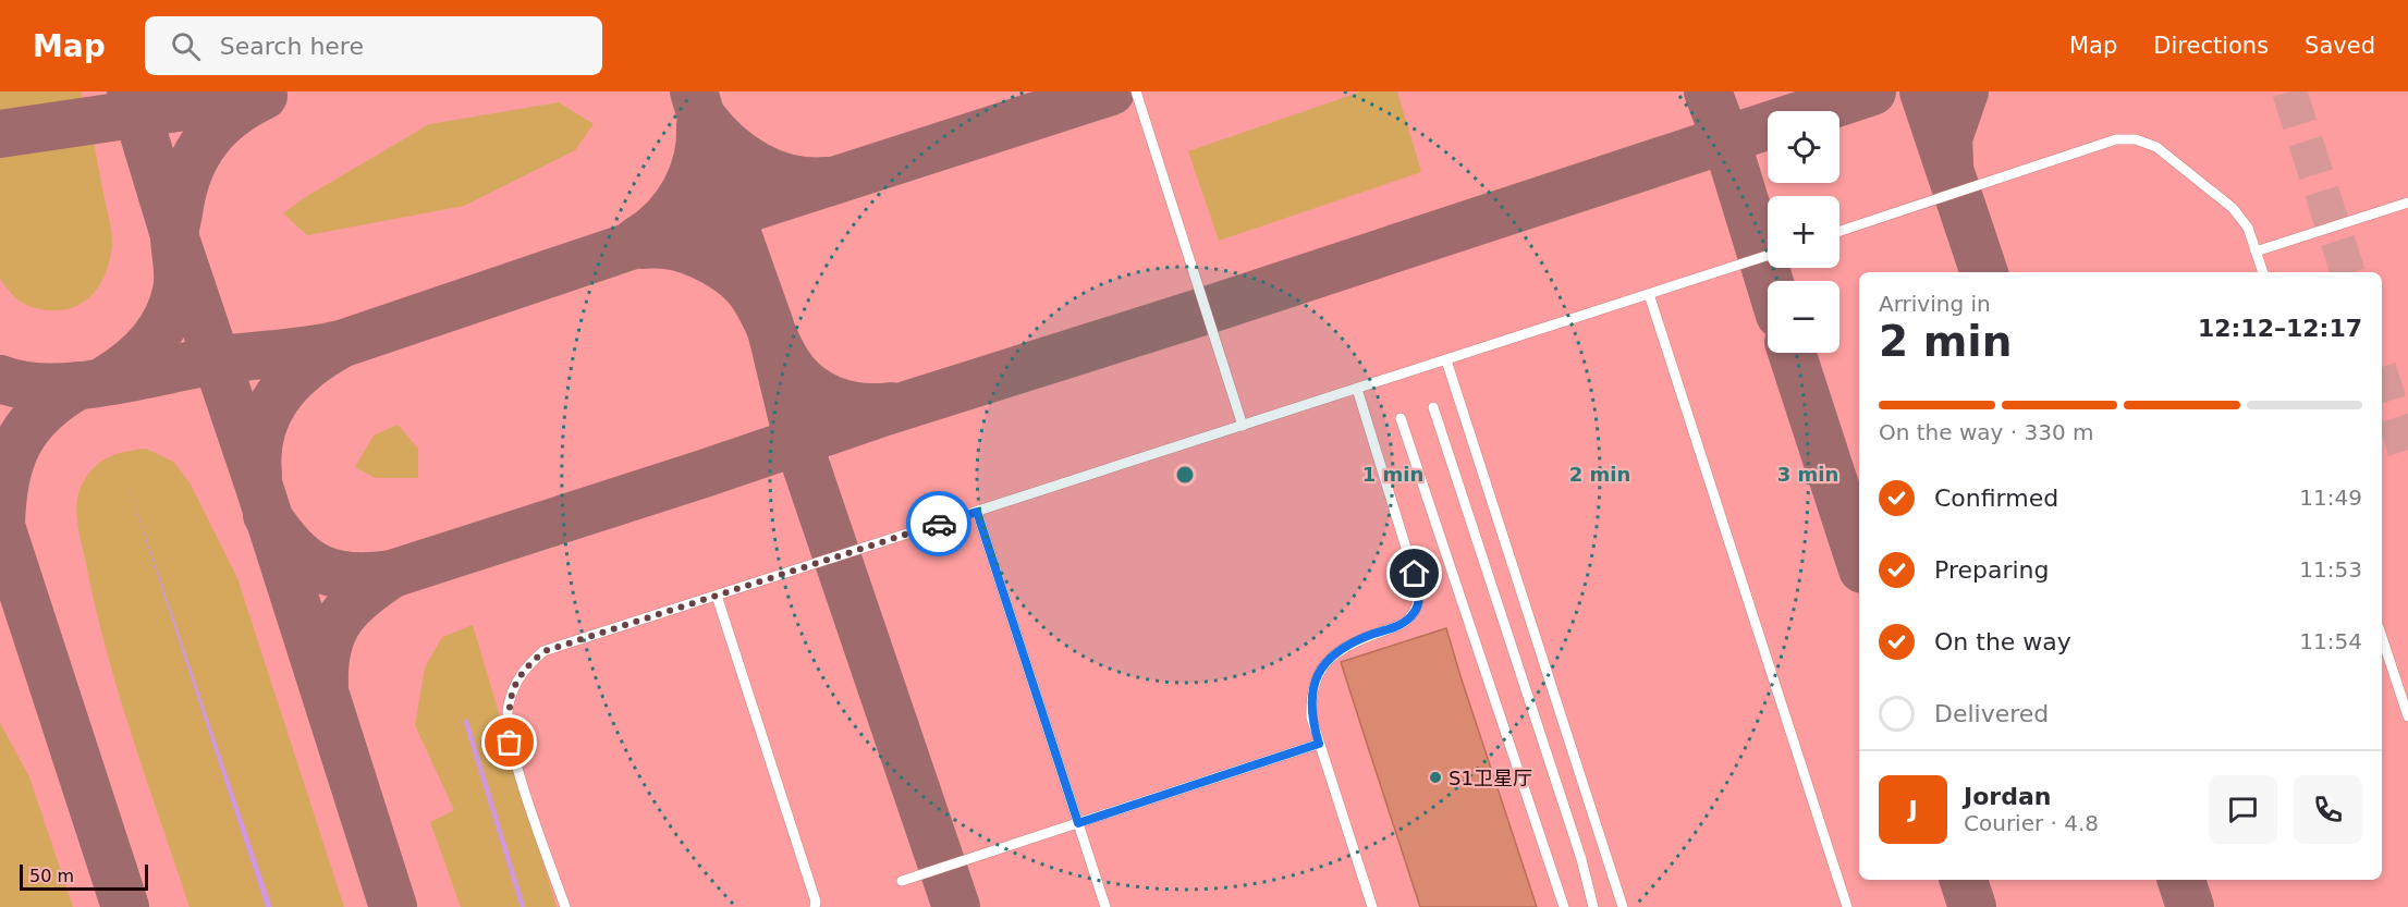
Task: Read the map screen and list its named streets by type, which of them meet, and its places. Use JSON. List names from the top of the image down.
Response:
{
  "places": ["S1卫星厅"],
  "scale_bar": "50 m",
  "page": {
    "header": "Map",
    "search": "Search here",
    "nav": ["Map", "Directions", "Saved"],
    "map_buttons": ["+", "−"],
    "heading": ["2 min", "Arriving in", "12:12–12:17"],
    "panel": ["Jordan", "Courier · 4.8"],
    "bar": "On the way · 330 m",
    "list": [
      ["Confirmed", "11:49"],
      ["Preparing", "11:53"],
      ["On the way", "11:54"],
      "Delivered"
    ],
    "round": "J",
    "scale": "50 m"
  },
  "rings": ["1 min", "2 min", "3 min"]
}
